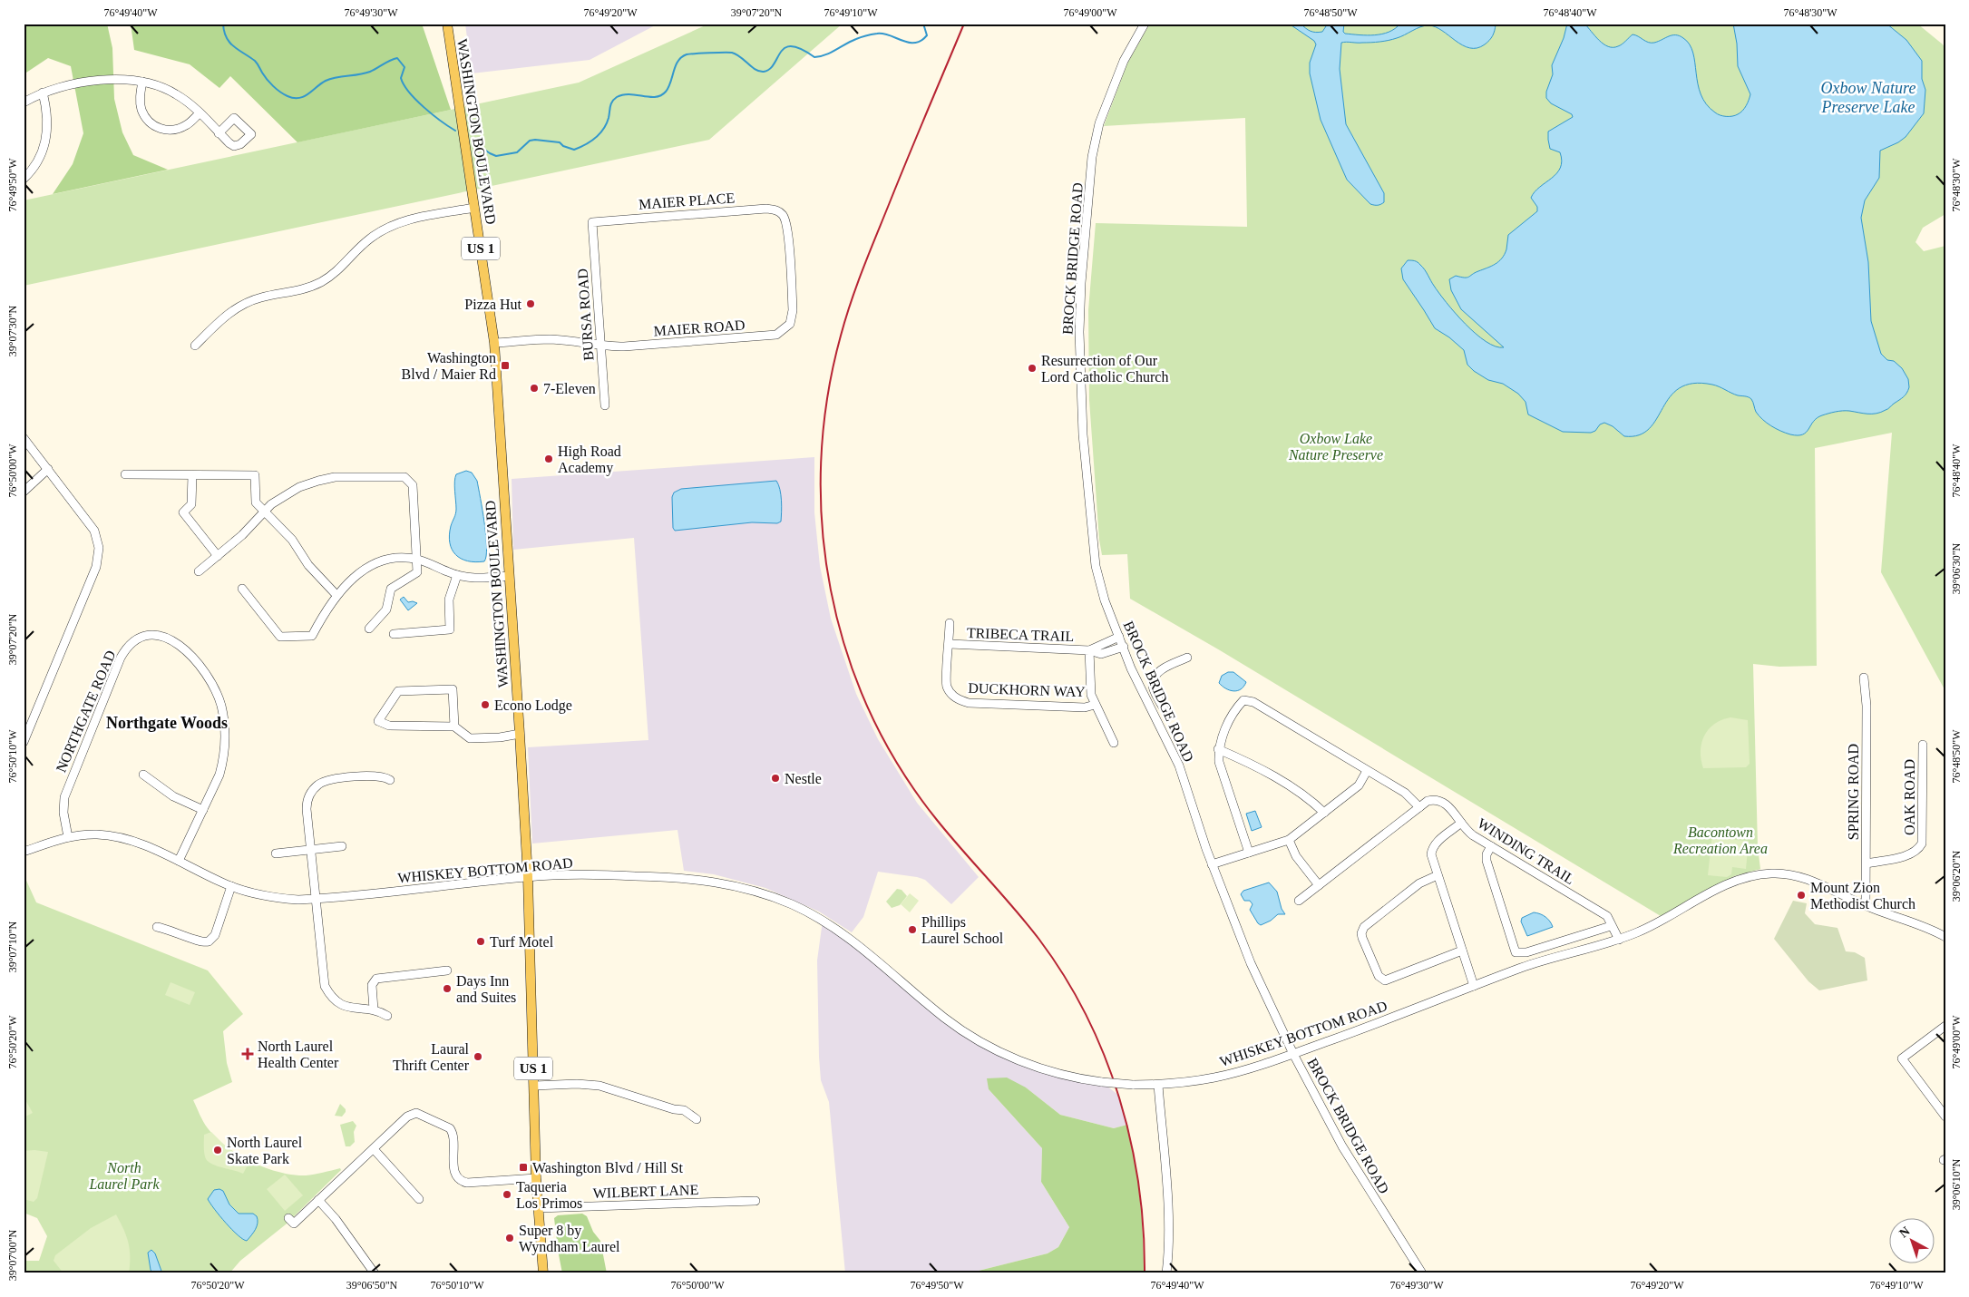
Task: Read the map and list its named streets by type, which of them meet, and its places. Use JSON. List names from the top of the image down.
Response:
{
  "streets": {
    "main road": ["WASHINGTON BOULEVARD", "US 1"],
    "street": [
      "MAIER PLACE",
      "BROCK BRIDGE ROAD",
      "BURSA ROAD",
      "MAIER ROAD",
      "TRIBECA TRAIL",
      "DUCKHORN WAY",
      "NORTHGATE ROAD",
      "SPRING ROAD",
      "OAK ROAD",
      "WINDING TRAIL",
      "WHISKEY BOTTOM ROAD",
      "WILBERT LANE"
    ]
  },
  "crossings": [
    ["WASHINGTON BOULEVARD", "US 1"],
    ["WASHINGTON BOULEVARD", "MAIER ROAD"],
    ["WASHINGTON BOULEVARD", "WHISKEY BOTTOM ROAD"],
    ["WASHINGTON BOULEVARD", "WILBERT LANE"],
    ["MAIER PLACE", "BURSA ROAD"],
    ["MAIER PLACE", "MAIER ROAD"],
    ["BROCK BRIDGE ROAD", "TRIBECA TRAIL"],
    ["BROCK BRIDGE ROAD", "WHISKEY BOTTOM ROAD"],
    ["BURSA ROAD", "MAIER ROAD"],
    ["TRIBECA TRAIL", "DUCKHORN WAY"],
    ["NORTHGATE ROAD", "WHISKEY BOTTOM ROAD"],
    ["SPRING ROAD", "OAK ROAD"],
    ["SPRING ROAD", "WHISKEY BOTTOM ROAD"],
    ["WINDING TRAIL", "WHISKEY BOTTOM ROAD"]
  ],
  "districts": ["Northgate Woods"],
  "water": ["Oxbow Nature Preserve Lake"],
  "parks": ["Oxbow Lake Nature Preserve", "Bacontown Recreation Area", "North Laurel Park"],
  "places": {
    "other": [
      "Pizza Hut",
      "Resurrection of Our Lord Catholic Church",
      "7-Eleven",
      "High Road Academy",
      "Econo Lodge",
      "Nestle",
      "Mount Zion Methodist Church",
      "Phillips Laurel School",
      "Turf Motel",
      "Days Inn and Suites",
      "Laural Thrift Center",
      "North Laurel Skate Park",
      "Taqueria Los Primos",
      "Super 8 by Wyndham Laurel"
    ],
    "transit": ["Washington Blvd / Maier Rd", "Washington Blvd / Hill St"],
    "health": ["North Laurel Health Center"]
  },
  "north": "top left",
  "coordinates": [
    "76°49'40\"W",
    "76°49'30\"W",
    "76°49'20\"W",
    "39°07'20\"N",
    "76°49'10\"W",
    "76°49'00\"W",
    "76°48'50\"W",
    "76°48'40\"W",
    "76°48'30\"W",
    "76°49'50\"W",
    "39°07'30\"N",
    "76°50'00\"W",
    "39°06'30\"N",
    "76°50'10\"W",
    "39°06'20\"N",
    "39°07'10\"N",
    "76°50'20\"W",
    "39°06'10\"N",
    "39°07'00\"N",
    "39°06'50\"N"
  ]
}
